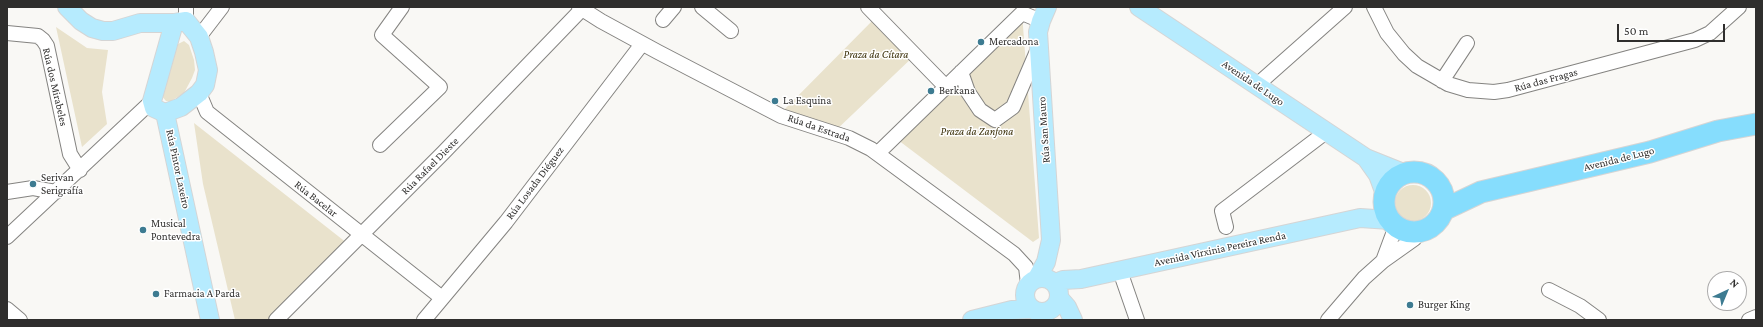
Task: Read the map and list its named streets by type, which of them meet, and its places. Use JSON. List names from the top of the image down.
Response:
{
  "streets": {
    "highway": ["Avenida de Lugo"],
    "main road": ["Rúa San Mauro", "Rúa Pintor Laxeiro", "Avenida Virxinia Pereira Renda"],
    "street": [
      "Rúa das Fragas",
      "Rúa dos Mirabeles",
      "Rúa da Estrada",
      "Rúa Rafael Dieste",
      "Rúa Losada Diéguez",
      "Rúa Bacelar"
    ]
  },
  "crossings": [
    ["Avenida de Lugo", "Avenida Virxinia Pereira Renda"],
    ["Rúa da Estrada", "Rúa San Mauro"],
    ["Rúa da Estrada", "Rúa Rafael Dieste"],
    ["Rúa da Estrada", "Rúa Losada Diéguez"],
    ["Rúa da Estrada", "Avenida Virxinia Pereira Renda"],
    ["Rúa San Mauro", "Avenida Virxinia Pereira Renda"],
    ["Rúa Rafael Dieste", "Rúa Bacelar"],
    ["Rúa Losada Diéguez", "Rúa Bacelar"]
  ],
  "parks": ["Praza da Cítara", "Praza da Zanfona"],
  "places": [
    "Mercadona",
    "Berkana",
    "La Esquina",
    "Serivan Serigrafía",
    "Musical Pontevedra",
    "Farmacia A Parda",
    "Burger King"
  ],
  "scale_bar": "50 m",
  "north": "top right"
}
